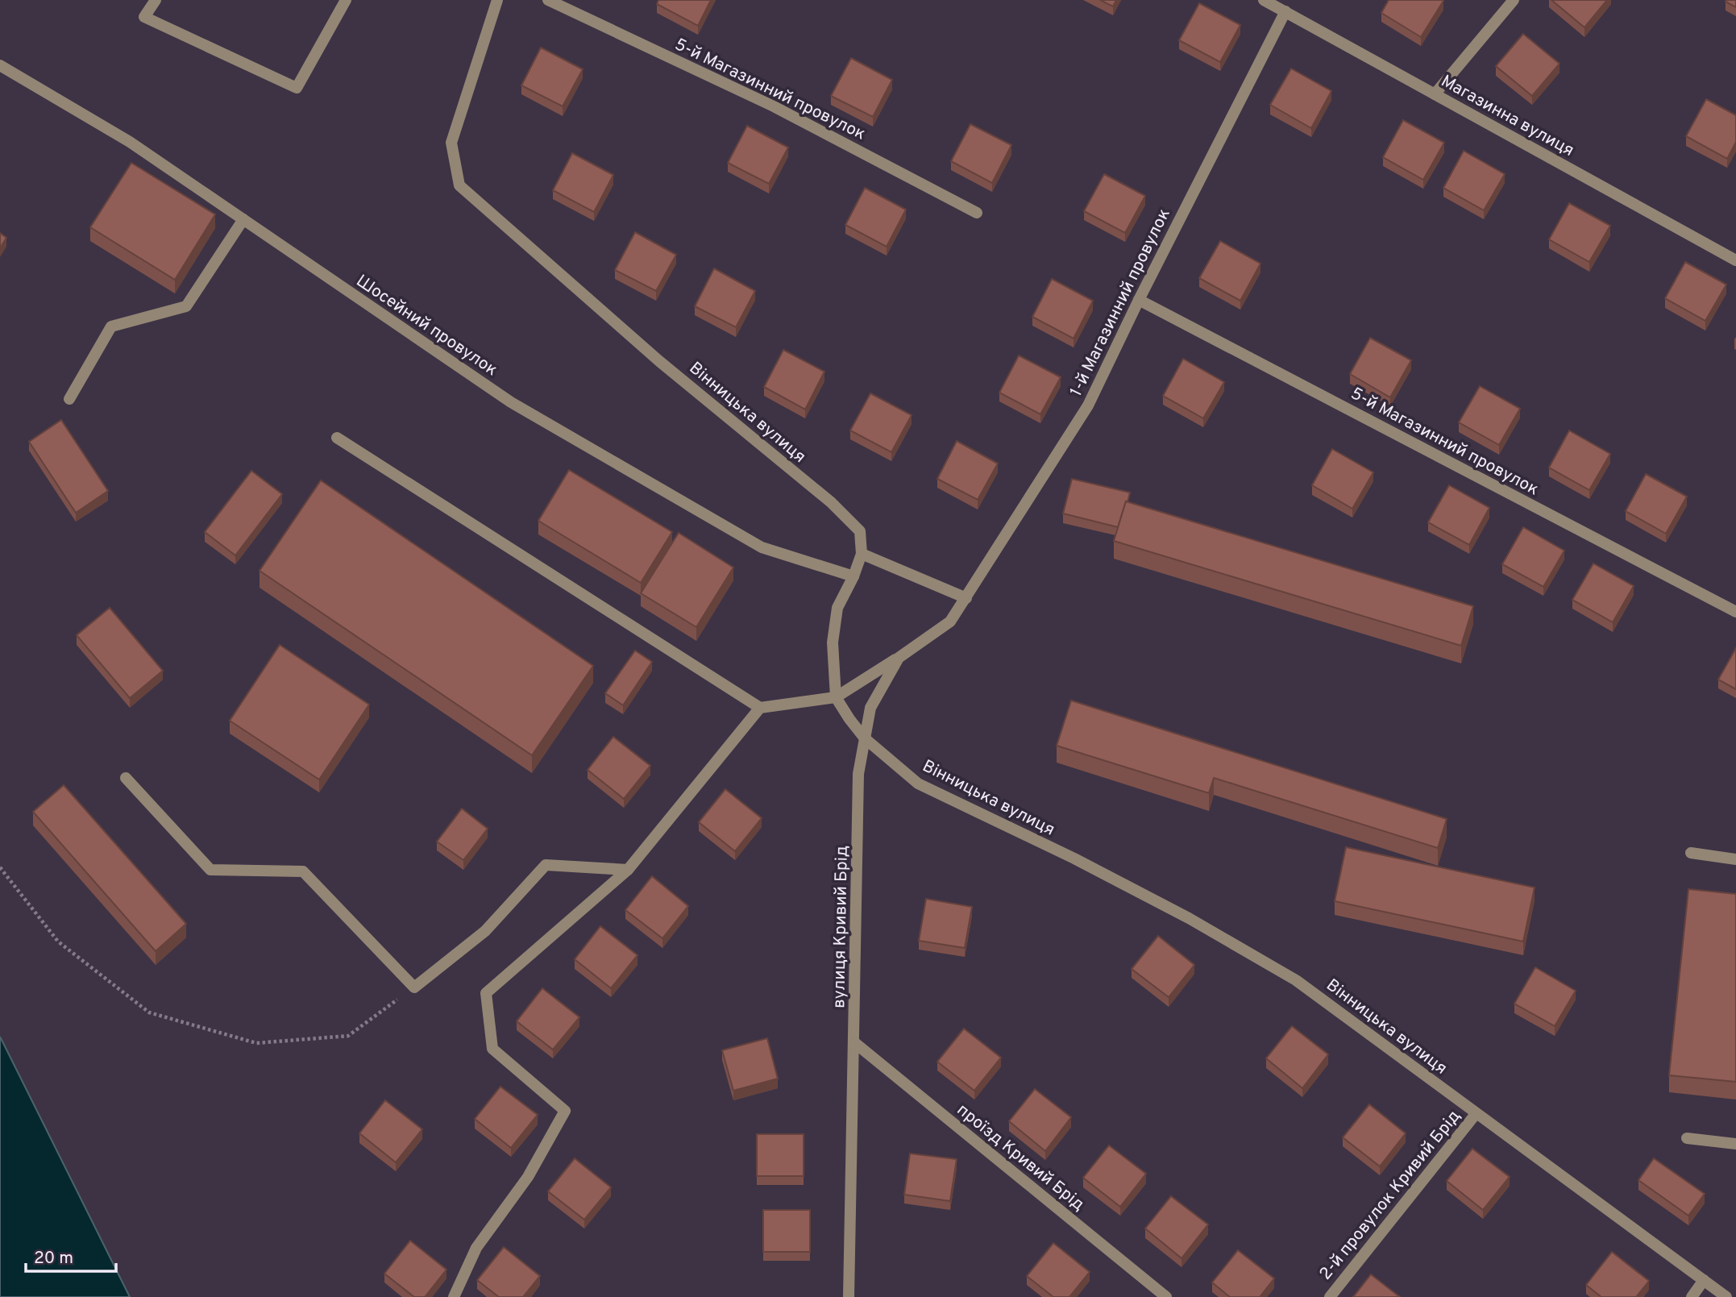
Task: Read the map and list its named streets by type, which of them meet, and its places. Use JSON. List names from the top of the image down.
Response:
{
  "streets": {
    "street": [
      "5-й Магазинний провулок",
      "Магазинна вулиця",
      "1-й Магазинний провулок",
      "Шосейний провулок",
      "Вінницька вулиця",
      "вулиця Кривий Брід",
      "проїзд Кривий Брід",
      "2-й провулок Кривий Брід"
    ]
  },
  "crossings": [
    ["5-й Магазинний провулок", "1-й Магазинний провулок"],
    ["Магазинна вулиця", "1-й Магазинний провулок"],
    ["1-й Магазинний провулок", "вулиця Кривий Брід"],
    ["Шосейний провулок", "Вінницька вулиця"],
    ["Вінницька вулиця", "вулиця Кривий Брід"],
    ["Вінницька вулиця", "2-й провулок Кривий Брід"],
    ["вулиця Кривий Брід", "проїзд Кривий Брід"]
  ],
  "scale_bar": "20 m"
}
